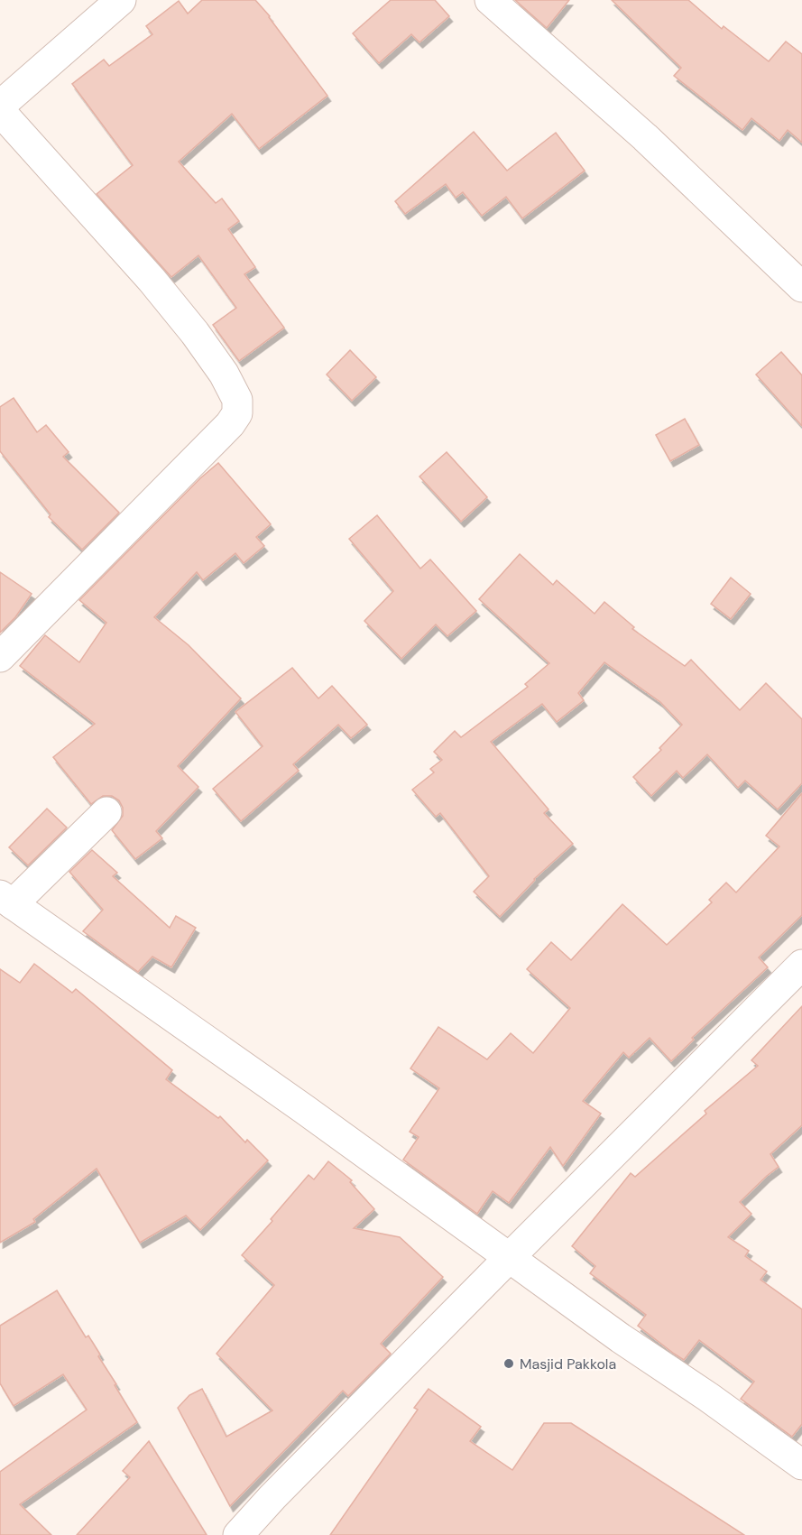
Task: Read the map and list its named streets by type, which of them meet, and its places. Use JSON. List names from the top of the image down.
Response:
{
  "places": ["Masjid Pakkola"]
}
